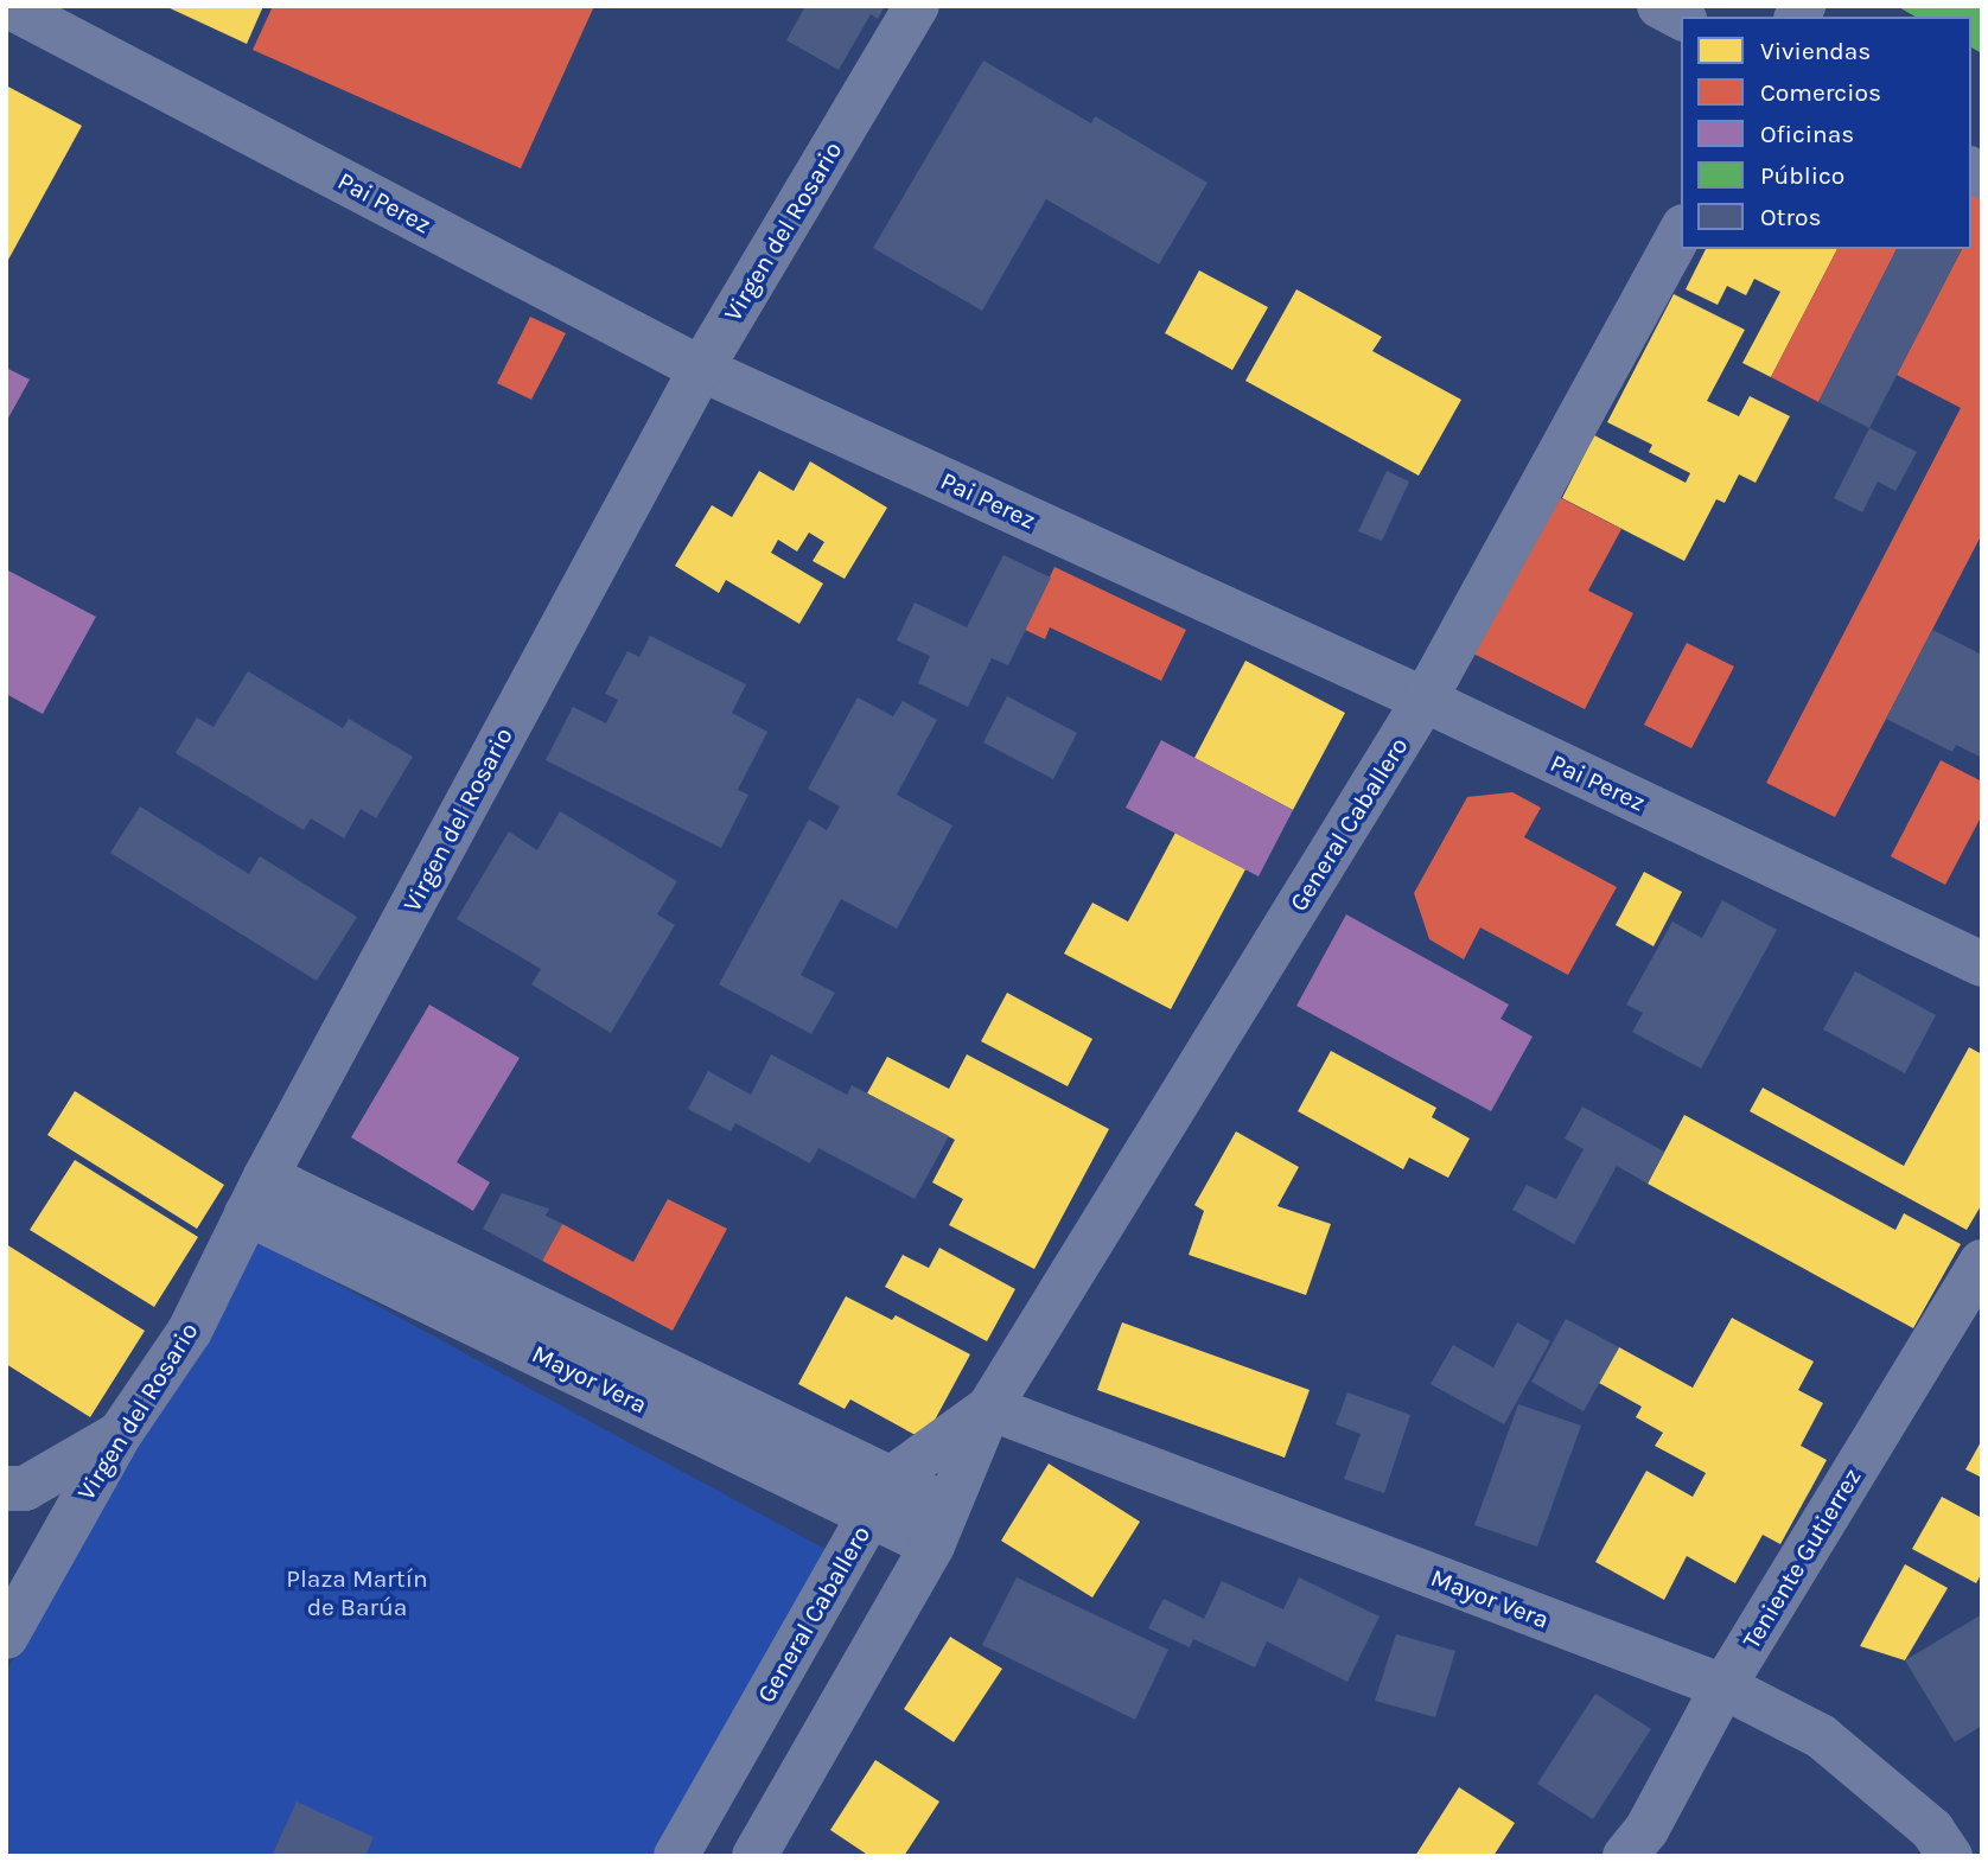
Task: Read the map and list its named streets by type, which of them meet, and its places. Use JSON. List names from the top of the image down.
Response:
{
  "streets": {
    "street": [
      "Pai Perez",
      "Virgen del Rosario",
      "General Caballero",
      "Mayor Vera",
      "Teniente Gutierrez"
    ]
  },
  "crossings": [
    ["Pai Perez", "Virgen del Rosario"],
    ["Pai Perez", "General Caballero"],
    ["Virgen del Rosario", "Mayor Vera"],
    ["General Caballero", "Mayor Vera"],
    ["Mayor Vera", "Teniente Gutierrez"]
  ],
  "parks": ["Plaza Martín de Barúa"],
  "legend": [
    "Viviendas",
    "Comercios",
    "Oficinas",
    "Público",
    "Otros"
  ]
}
